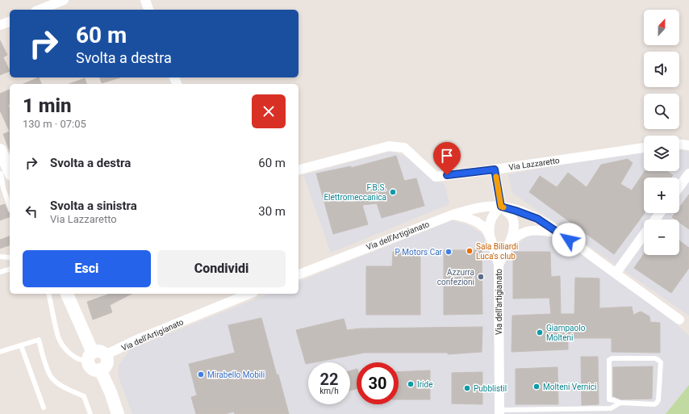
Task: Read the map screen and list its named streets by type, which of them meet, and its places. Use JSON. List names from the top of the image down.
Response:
{
  "streets": {
    "street": ["Via Lazzaretto", "Via dell'Artigianato", "Via dell'artigianato"]
  },
  "crossings": [
    ["Via dell'Artigianato", "Via dell'artigianato"]
  ],
  "places": [
    "F.B.S. Elettromeccanica",
    "Sala Biliardi Luca's club",
    "P Motors Car",
    "Azzurra confezioni",
    "Giampaolo Molteni",
    "Mirabello Mobili",
    "Iride",
    "Molteni Vernici",
    "Pubblistil"
  ],
  "north": "top",
  "page": {
    "map_buttons": ["+", "−"],
    "turn": ["60 m", "Svolta a destra"],
    "heading": ["1 min", "130 m · 07:05"],
    "list": [
      {
        "name": "Svolta a destra",
        "value": "60 m"
      },
      {
        "name": "Svolta a sinistra",
        "note": "Via Lazzaretto",
        "value": "30 m"
      }
    ],
    "buttons": ["Esci", "Condividi"],
    "speed": "22 km/h",
    "limit": "30"
  }
}
